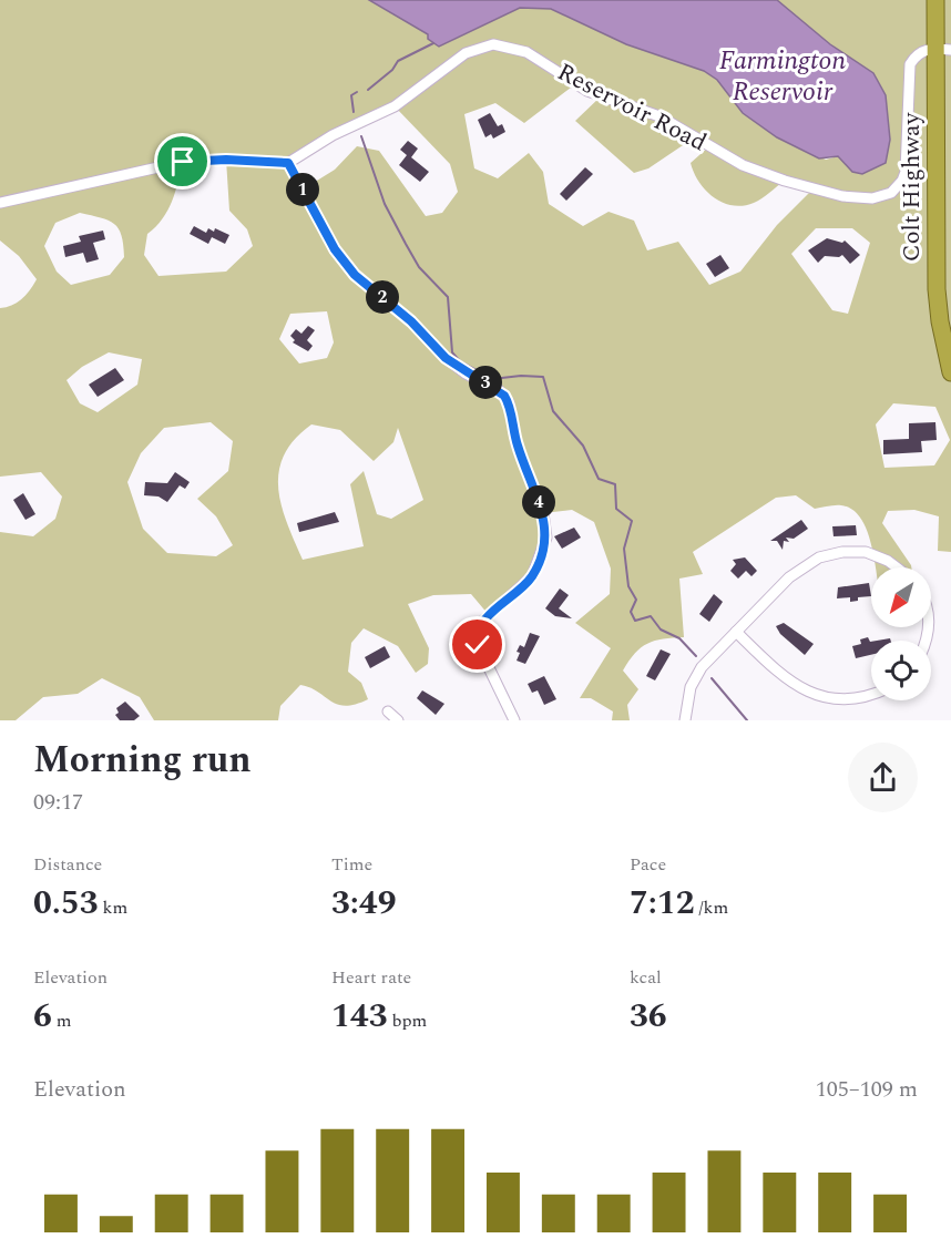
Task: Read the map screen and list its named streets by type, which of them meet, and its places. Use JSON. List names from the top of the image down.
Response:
{
  "streets": {
    "highway": ["Colt Highway"],
    "street": ["Reservoir Road"]
  },
  "crossings": [
    ["Reservoir Road", "Colt Highway"]
  ],
  "water": ["Farmington Reservoir"],
  "north": "bottom left",
  "page": {
    "pins": [
      "1",
      "2",
      "3",
      "4"
    ],
    "heading": ["Morning run", "09:17"],
    "stats": [
      ["Distance", "0.53 km"],
      ["Time", "3:49"],
      ["Pace", "7:12 /km"],
      ["Elevation", "6 m"],
      ["Heart rate", "143 bpm"],
      ["kcal", "36"]
    ],
    "chart": ["Elevation", "105–109 m"]
  }
}
